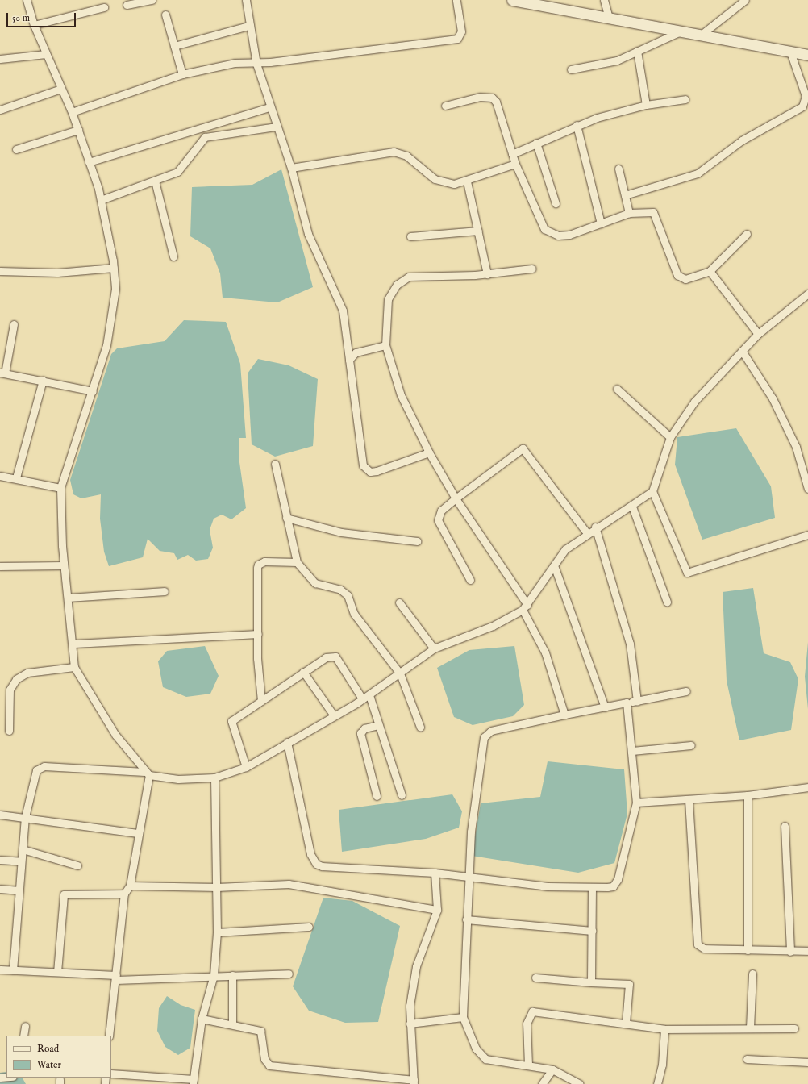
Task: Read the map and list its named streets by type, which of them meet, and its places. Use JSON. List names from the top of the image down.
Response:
{
  "legend": ["Road", "Water"],
  "scale_bar": "50 m"
}
